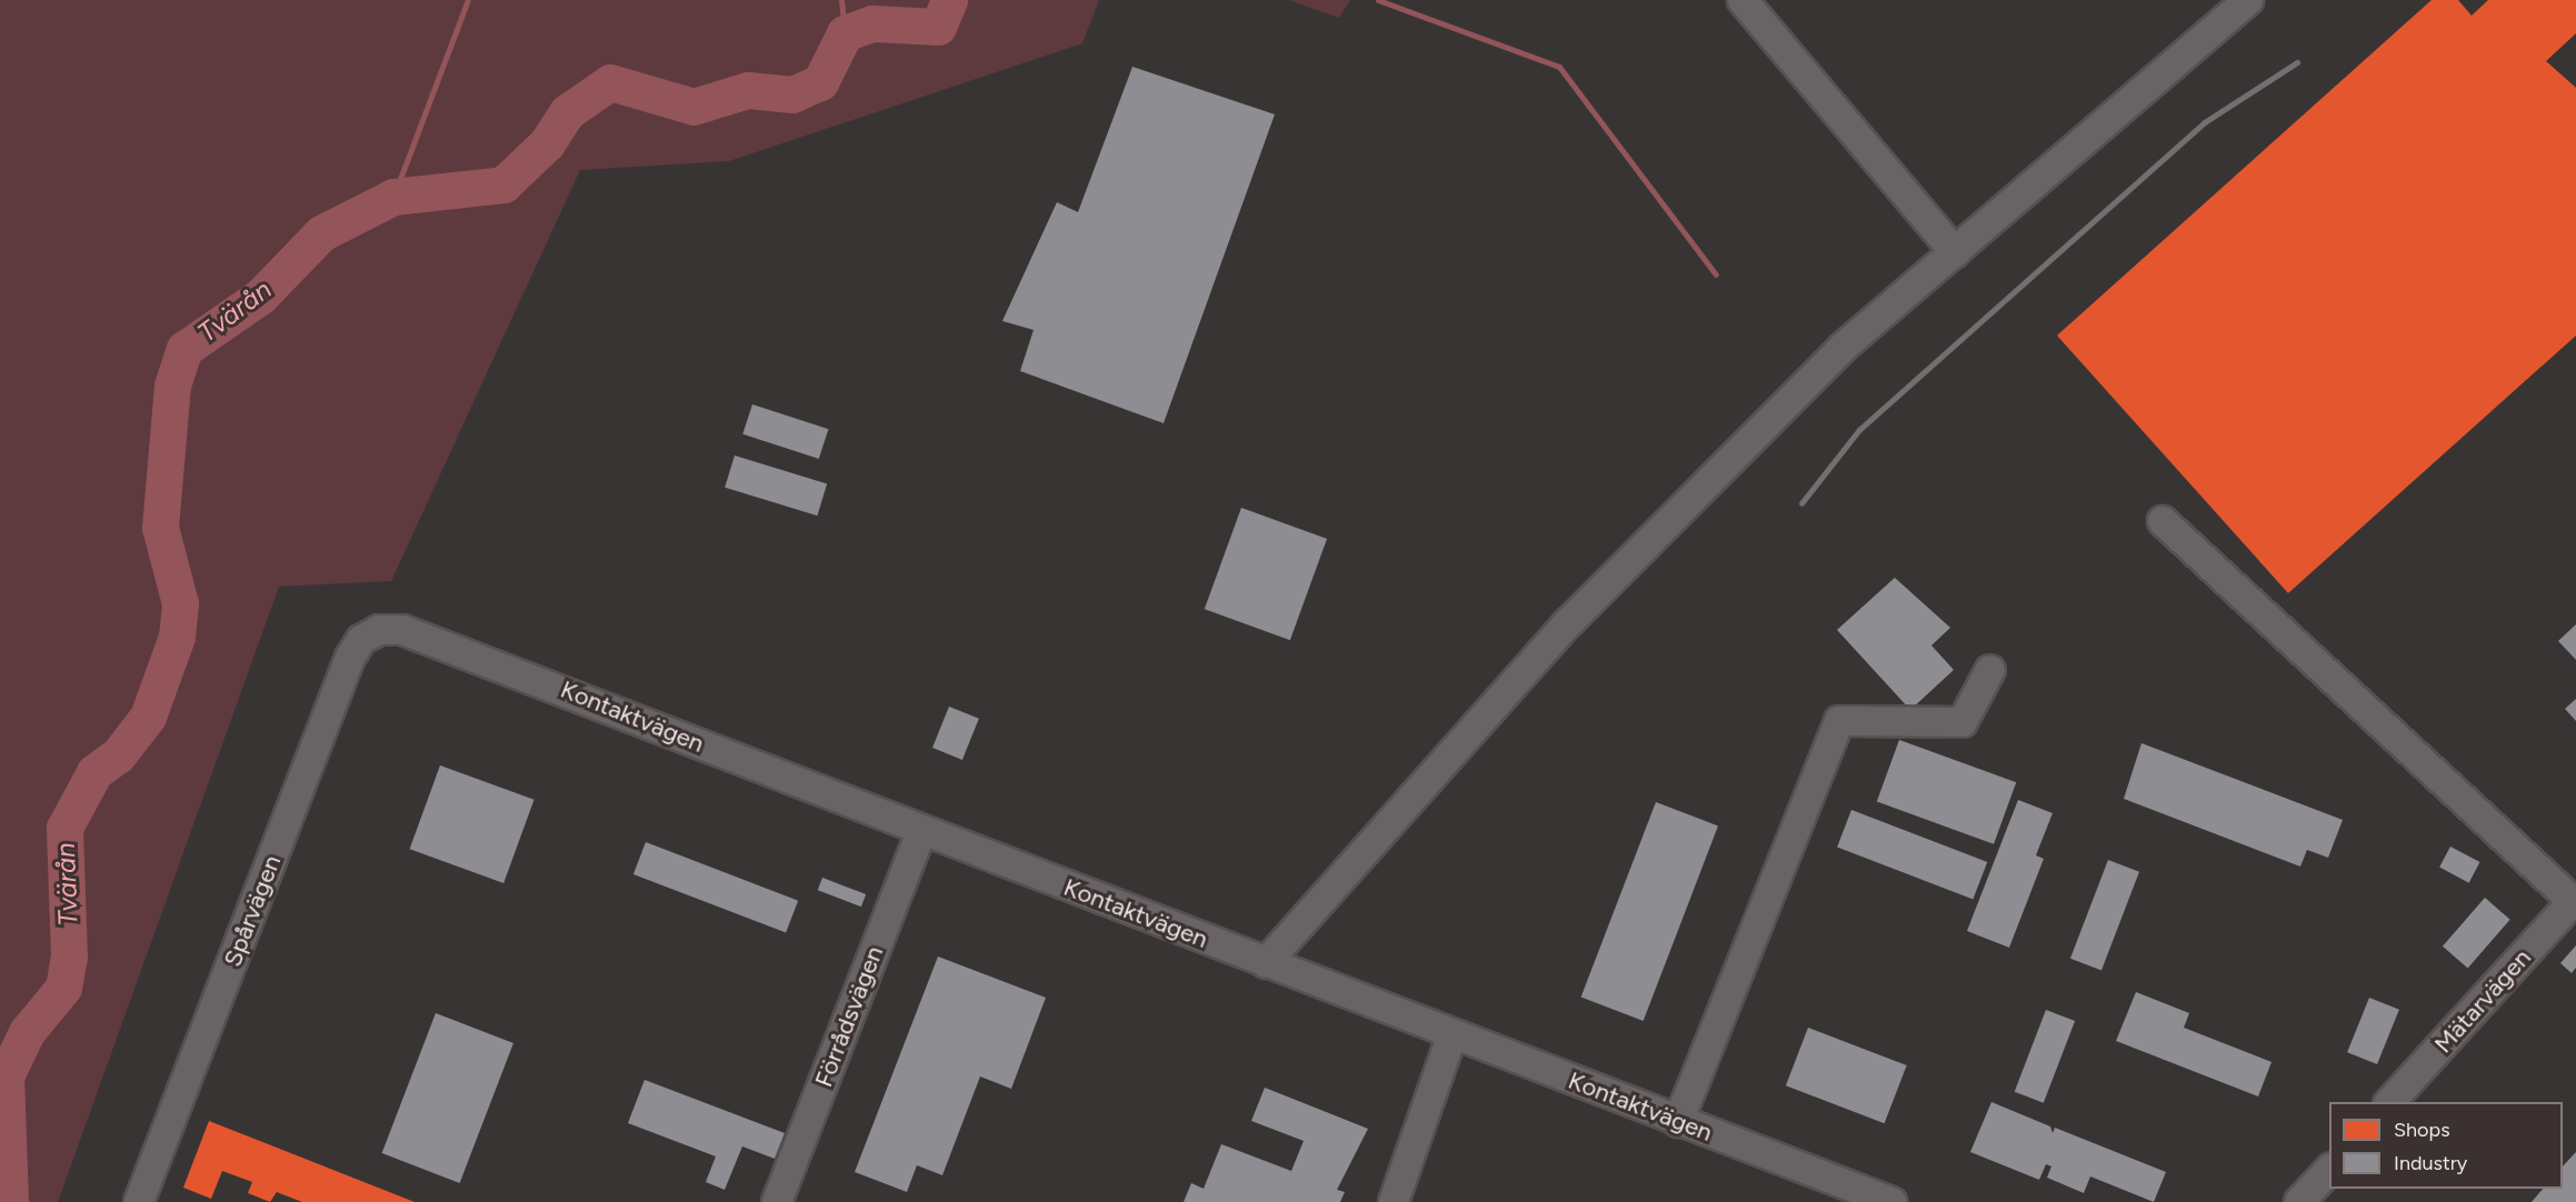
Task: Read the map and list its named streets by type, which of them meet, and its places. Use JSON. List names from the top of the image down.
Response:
{
  "streets": {
    "street": [
      "Kontaktvägen",
      "Spårvägen",
      "Mätarvägen",
      "Förrådsvägen"
    ]
  },
  "crossings": [
    ["Kontaktvägen", "Spårvägen"],
    ["Kontaktvägen", "Förrådsvägen"]
  ],
  "water": ["Tvärån"],
  "legend": ["Shops", "Industry"]
}
